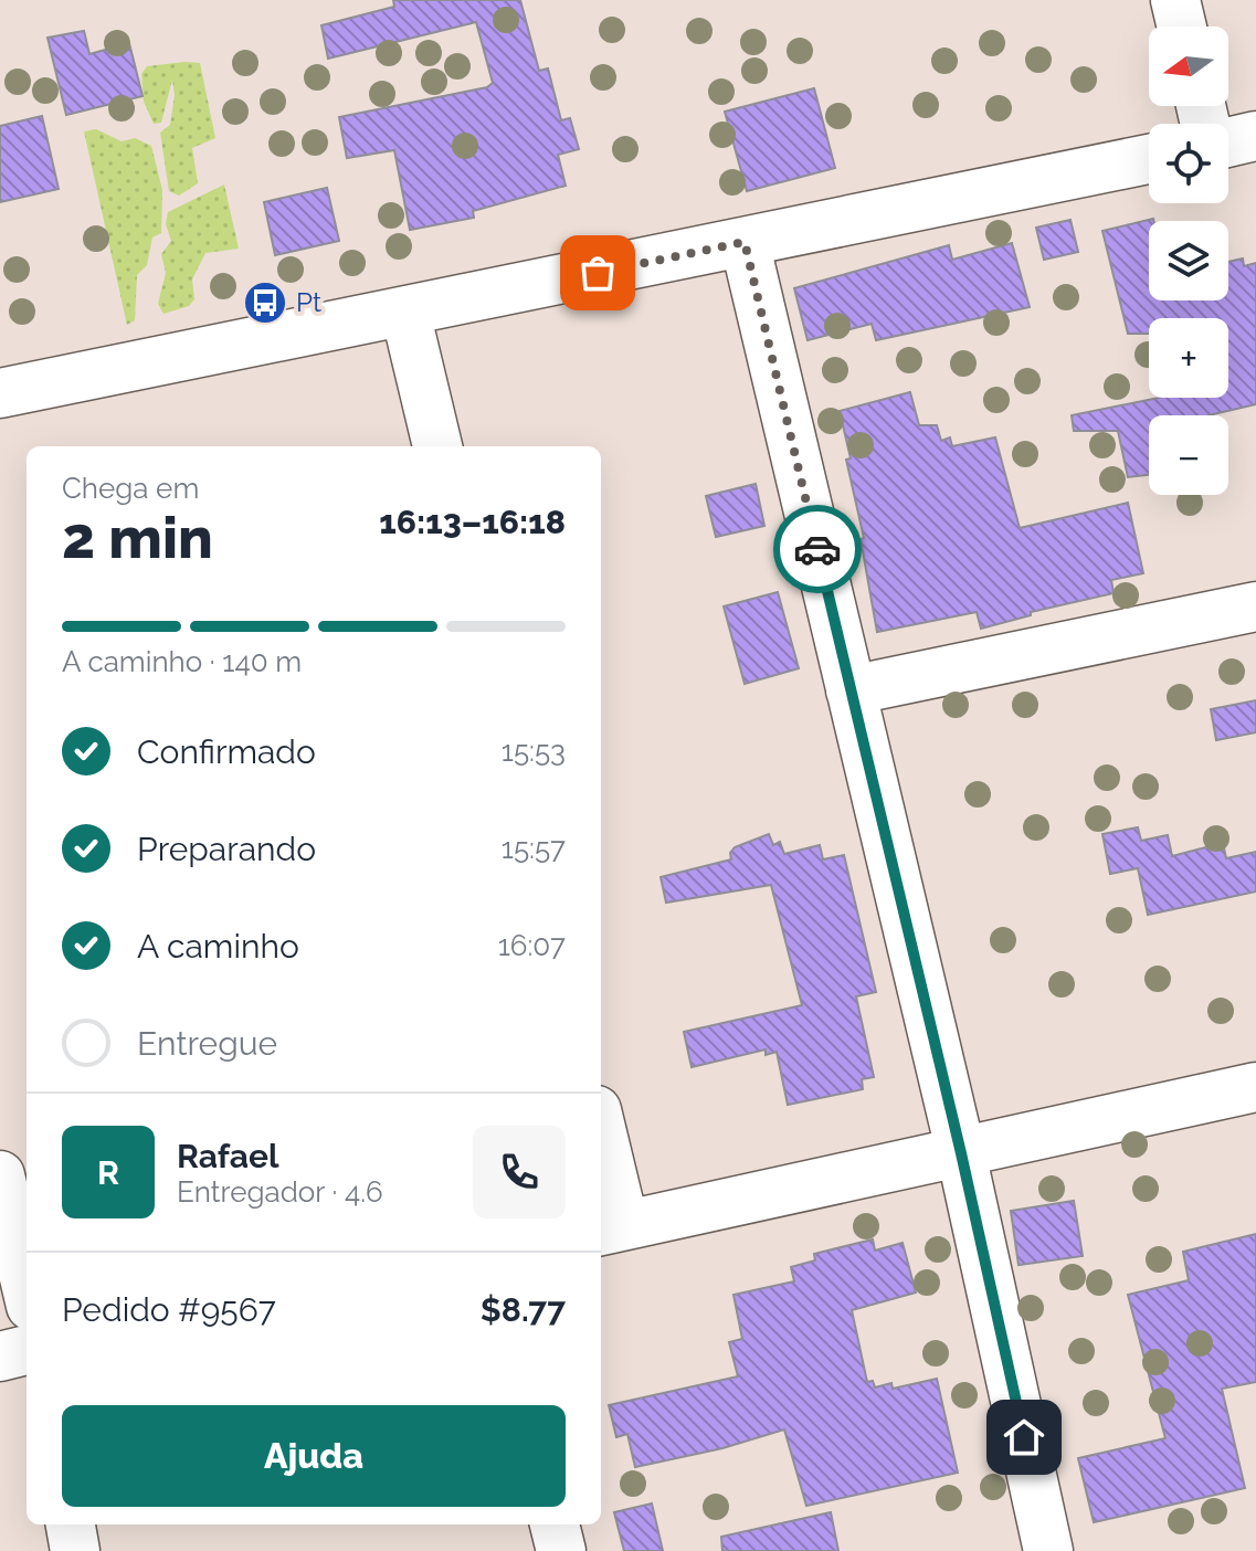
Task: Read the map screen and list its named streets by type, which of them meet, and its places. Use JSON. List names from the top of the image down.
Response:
{
  "places": {
    "bus stop": ["Pt"]
  },
  "north": "left",
  "page": {
    "map_buttons": ["+", "−"],
    "heading": ["2 min", "Chega em", "16:13–16:18"],
    "panel": [
      "Rafael",
      "Entregador · 4.6",
      "Pedido #9567",
      "$8.77"
    ],
    "bar": "A caminho · 140 m",
    "list": [
      ["Confirmado", "15:53"],
      ["Preparando", "15:57"],
      ["A caminho", "16:07"],
      "Entregue"
    ],
    "round": "R",
    "buttons": "Ajuda"
  }
}
